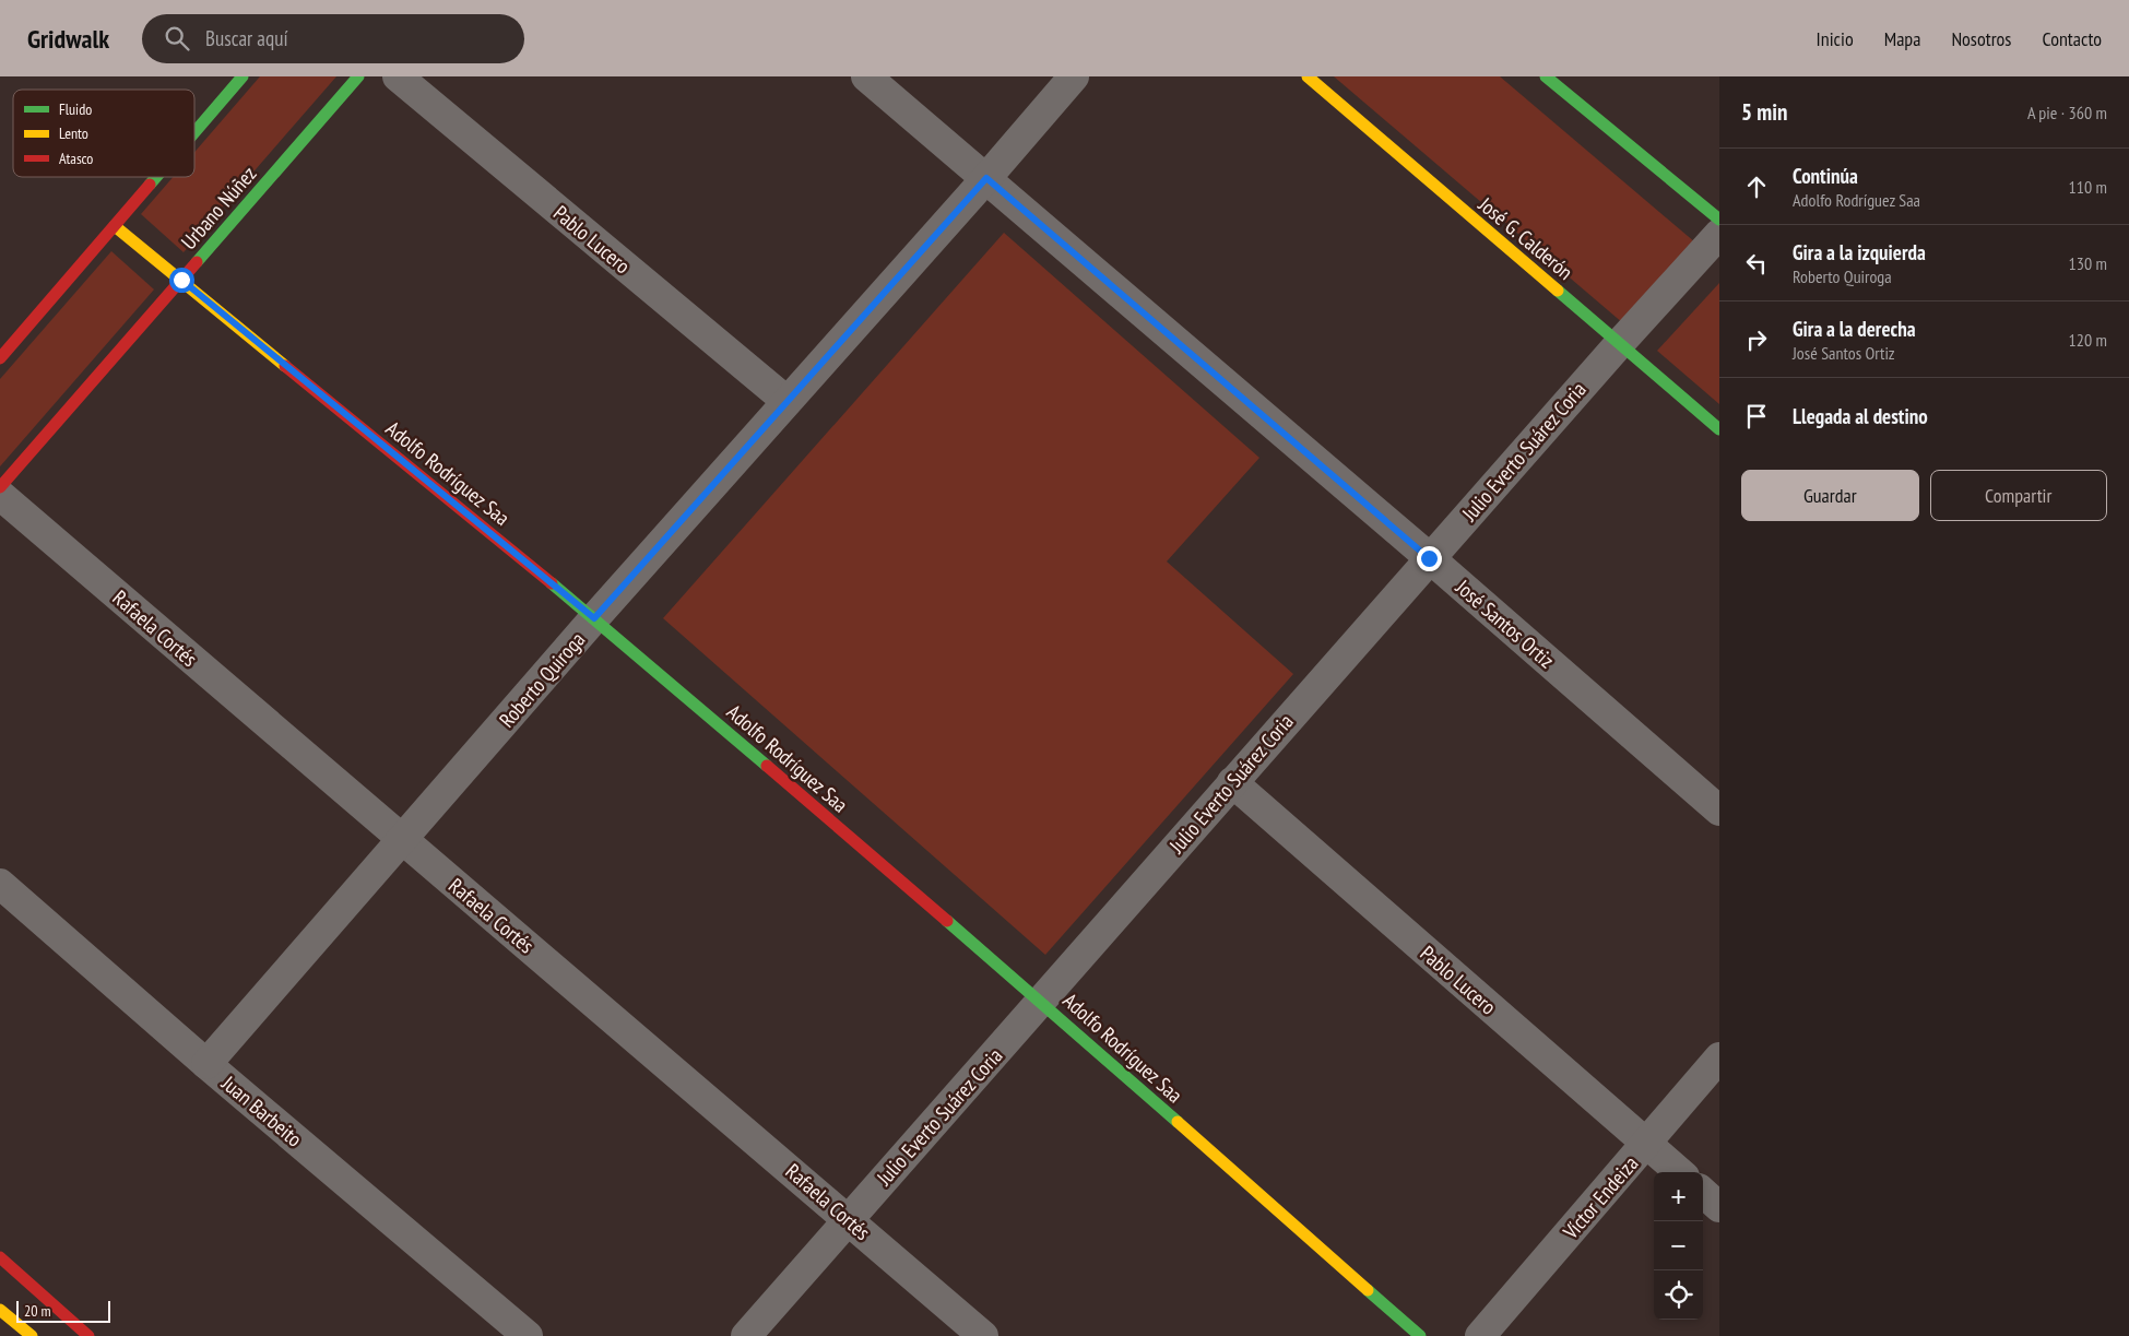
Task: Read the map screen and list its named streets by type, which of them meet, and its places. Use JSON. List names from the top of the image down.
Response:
{
  "streets": {
    "street": [
      "Urbano Núñez",
      "José G. Calderón",
      "Pablo Lucero",
      "Julio Everto Suárez Coria",
      "Adolfo Rodríguez Saa",
      "José Santos Ortiz",
      "Rafaela Cortés",
      "Roberto Quiroga",
      "Juan Barbeito",
      "Víctor Endeiza"
    ]
  },
  "crossings": [
    ["Urbano Núñez", "Adolfo Rodríguez Saa"],
    ["José G. Calderón", "Julio Everto Suárez Coria"],
    ["Pablo Lucero", "Julio Everto Suárez Coria"],
    ["Pablo Lucero", "Roberto Quiroga"],
    ["Pablo Lucero", "Víctor Endeiza"],
    ["Julio Everto Suárez Coria", "Adolfo Rodríguez Saa"],
    ["Julio Everto Suárez Coria", "José Santos Ortiz"],
    ["Julio Everto Suárez Coria", "Rafaela Cortés"],
    ["Adolfo Rodríguez Saa", "Roberto Quiroga"],
    ["José Santos Ortiz", "Roberto Quiroga"],
    ["Rafaela Cortés", "Roberto Quiroga"],
    ["Roberto Quiroga", "Juan Barbeito"]
  ],
  "legend": ["Fluido", "Lento", "Atasco"],
  "scale_bar": "20 m",
  "page": {
    "header": "Gridwalk",
    "search": "Buscar aquí",
    "nav": [
      "Inicio",
      "Mapa",
      "Nosotros",
      "Contacto"
    ],
    "heading": ["5 min", "A pie · 360 m"],
    "list": [
      ["Continúa", "Adolfo Rodríguez Saa", "110 m"],
      ["Gira a la izquierda", "Roberto Quiroga", "130 m"],
      ["Gira a la derecha", "José Santos Ortiz", "120 m"],
      "Llegada al destino"
    ],
    "buttons": ["Guardar", "Compartir"],
    "map_buttons": ["+", "−"],
    "scale": "20 m"
  }
}
